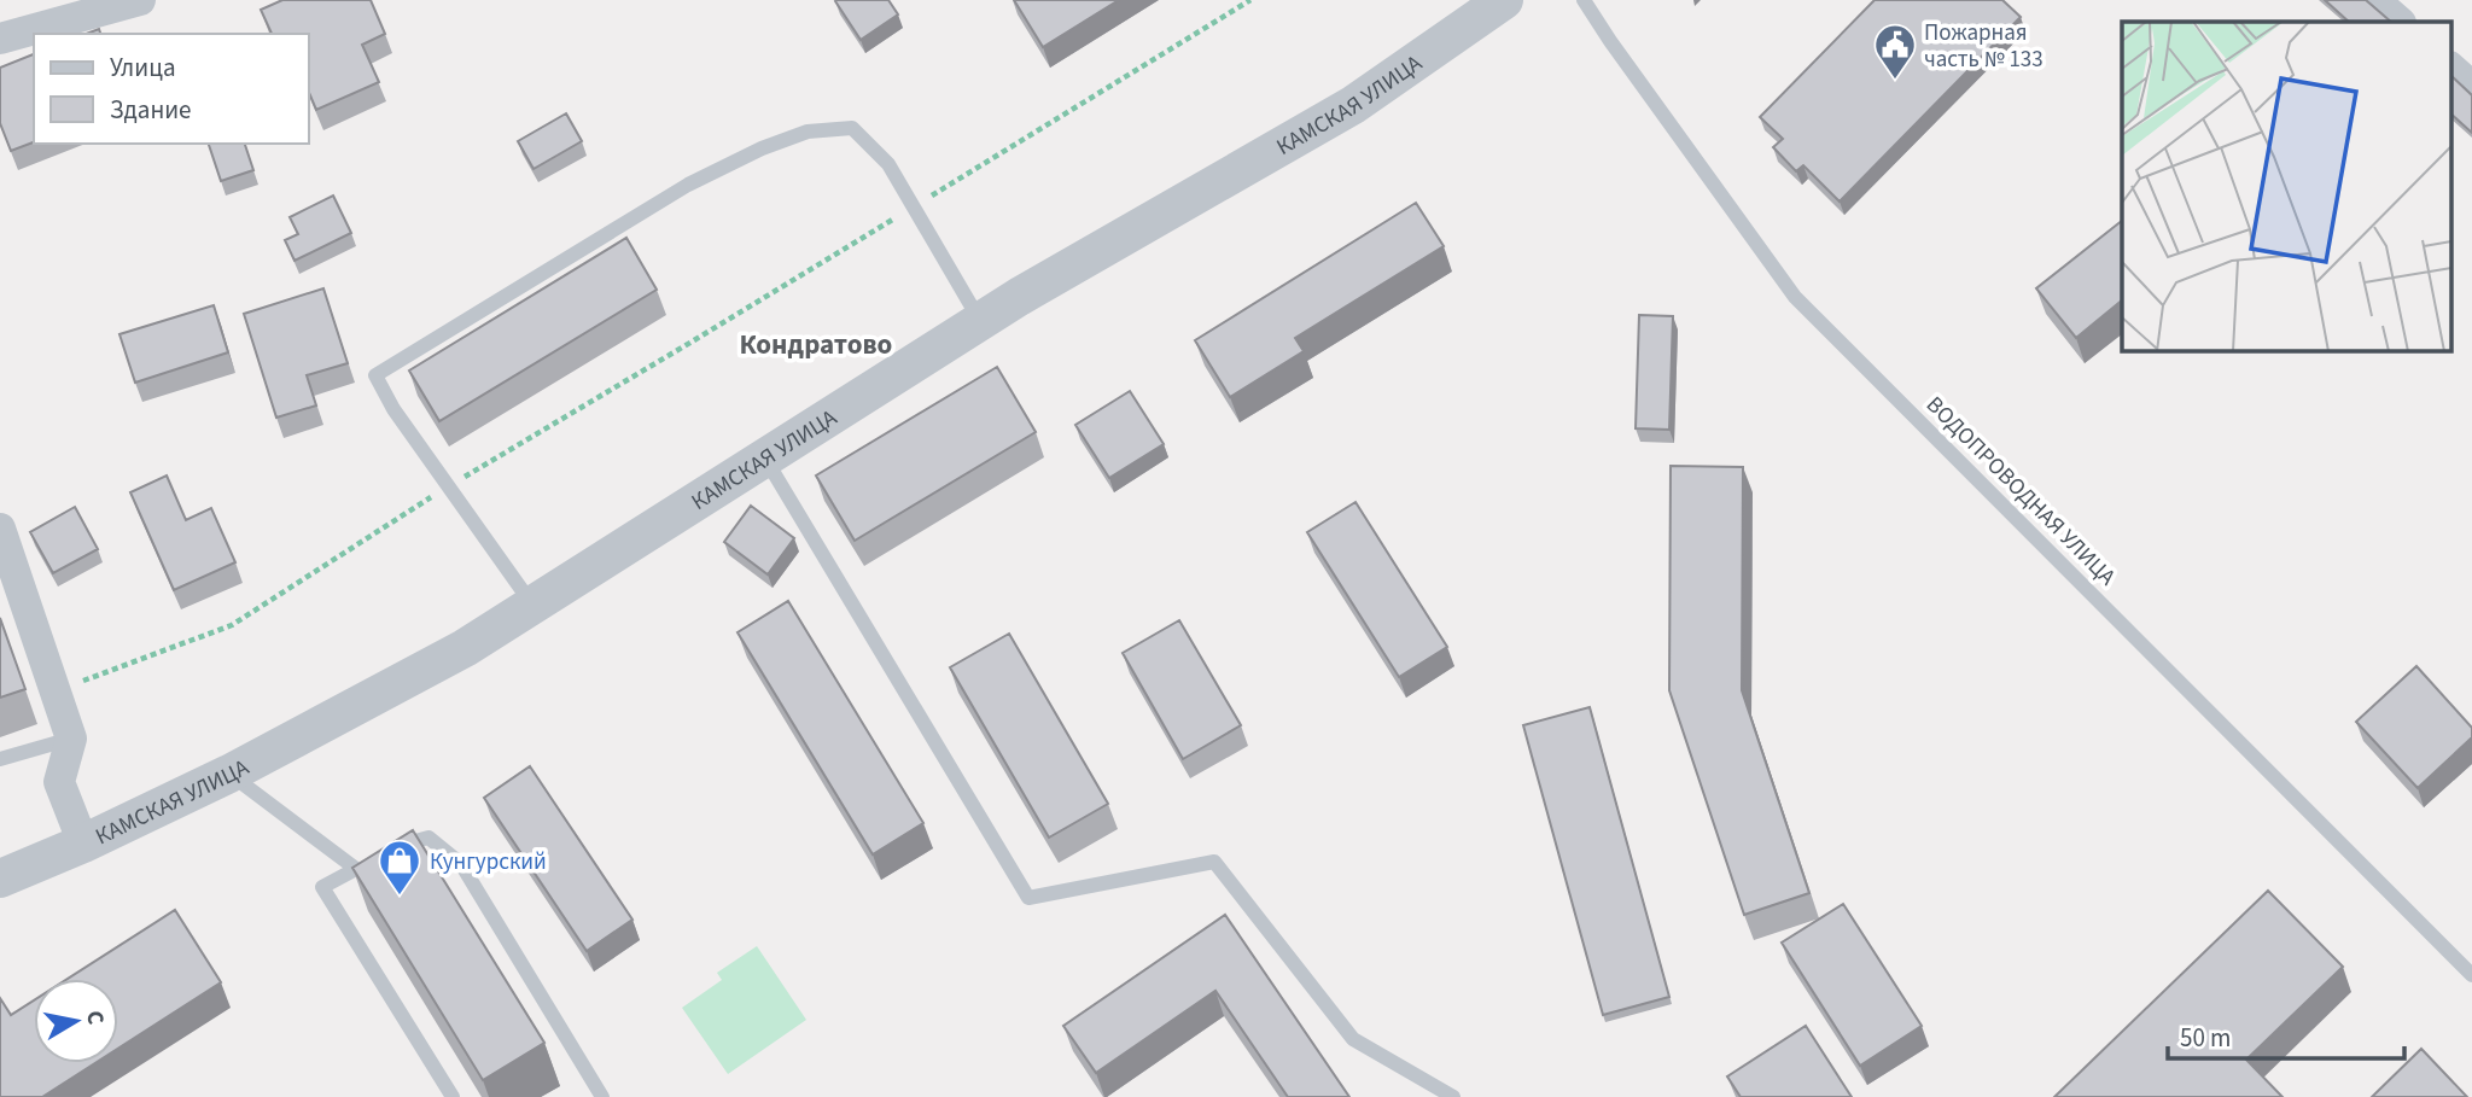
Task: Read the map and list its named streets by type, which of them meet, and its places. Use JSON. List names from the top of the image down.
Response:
{
  "streets": {
    "street": ["КАМСКАЯ УЛИЦА"],
    "lane": ["ВОДОПРОВОДНАЯ УЛИЦА"]
  },
  "districts": ["Кондратово"],
  "places": {
    "public building": ["Пожарная часть № 133"],
    "shop": ["Кунгурский"]
  },
  "legend": ["Улица", "Здание"],
  "scale_bar": "50 m",
  "north": "right"
}
